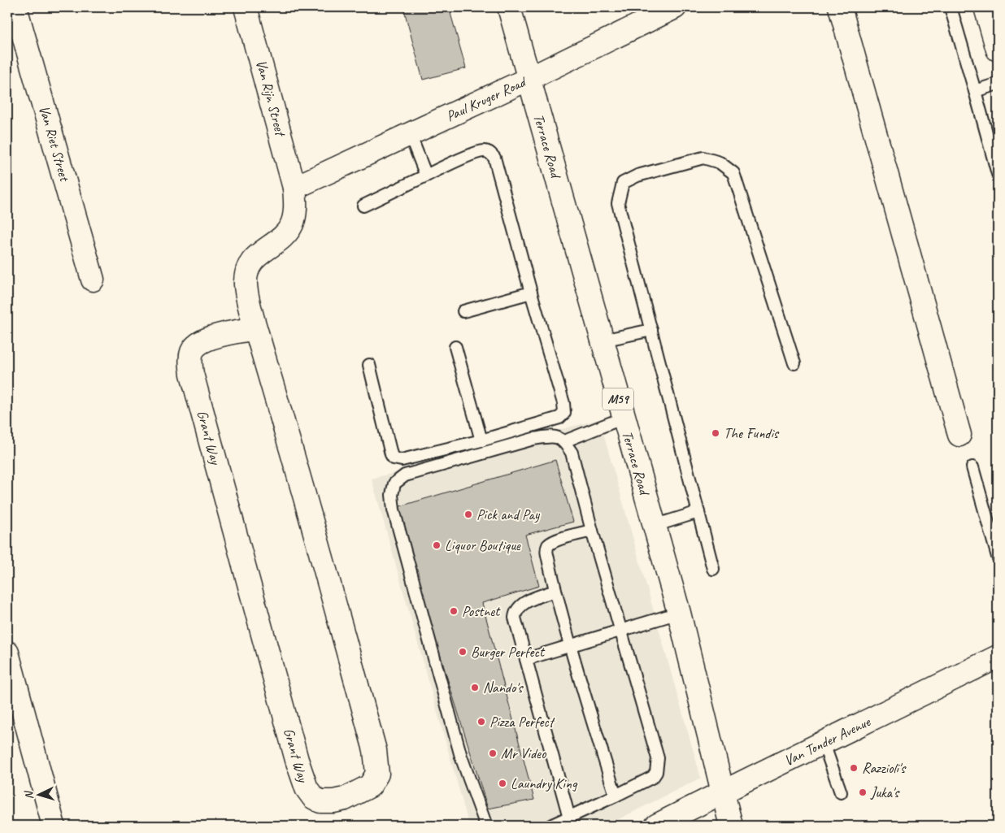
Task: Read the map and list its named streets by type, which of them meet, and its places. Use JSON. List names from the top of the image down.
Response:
{
  "streets": {
    "street": [
      "Van Rijn Street",
      "Paul Kruger Road",
      "Van Riet Street",
      "Terrace Road",
      "M59",
      "Grant Way",
      "Van Tonder Avenue"
    ]
  },
  "crossings": [
    ["Van Rijn Street", "Paul Kruger Road"],
    ["Van Rijn Street", "Grant Way"],
    ["Paul Kruger Road", "Terrace Road"],
    ["Terrace Road", "Van Tonder Avenue"]
  ],
  "places": [
    "The Fundis",
    "Pick and Pay",
    "Liquor Boutique",
    "Postnet",
    "Burger Perfect",
    "Nando's",
    "Pizza Perfect",
    "Mr Video",
    "Razzioli's",
    "Laundry King",
    "Juka's"
  ],
  "north": "left"
}
